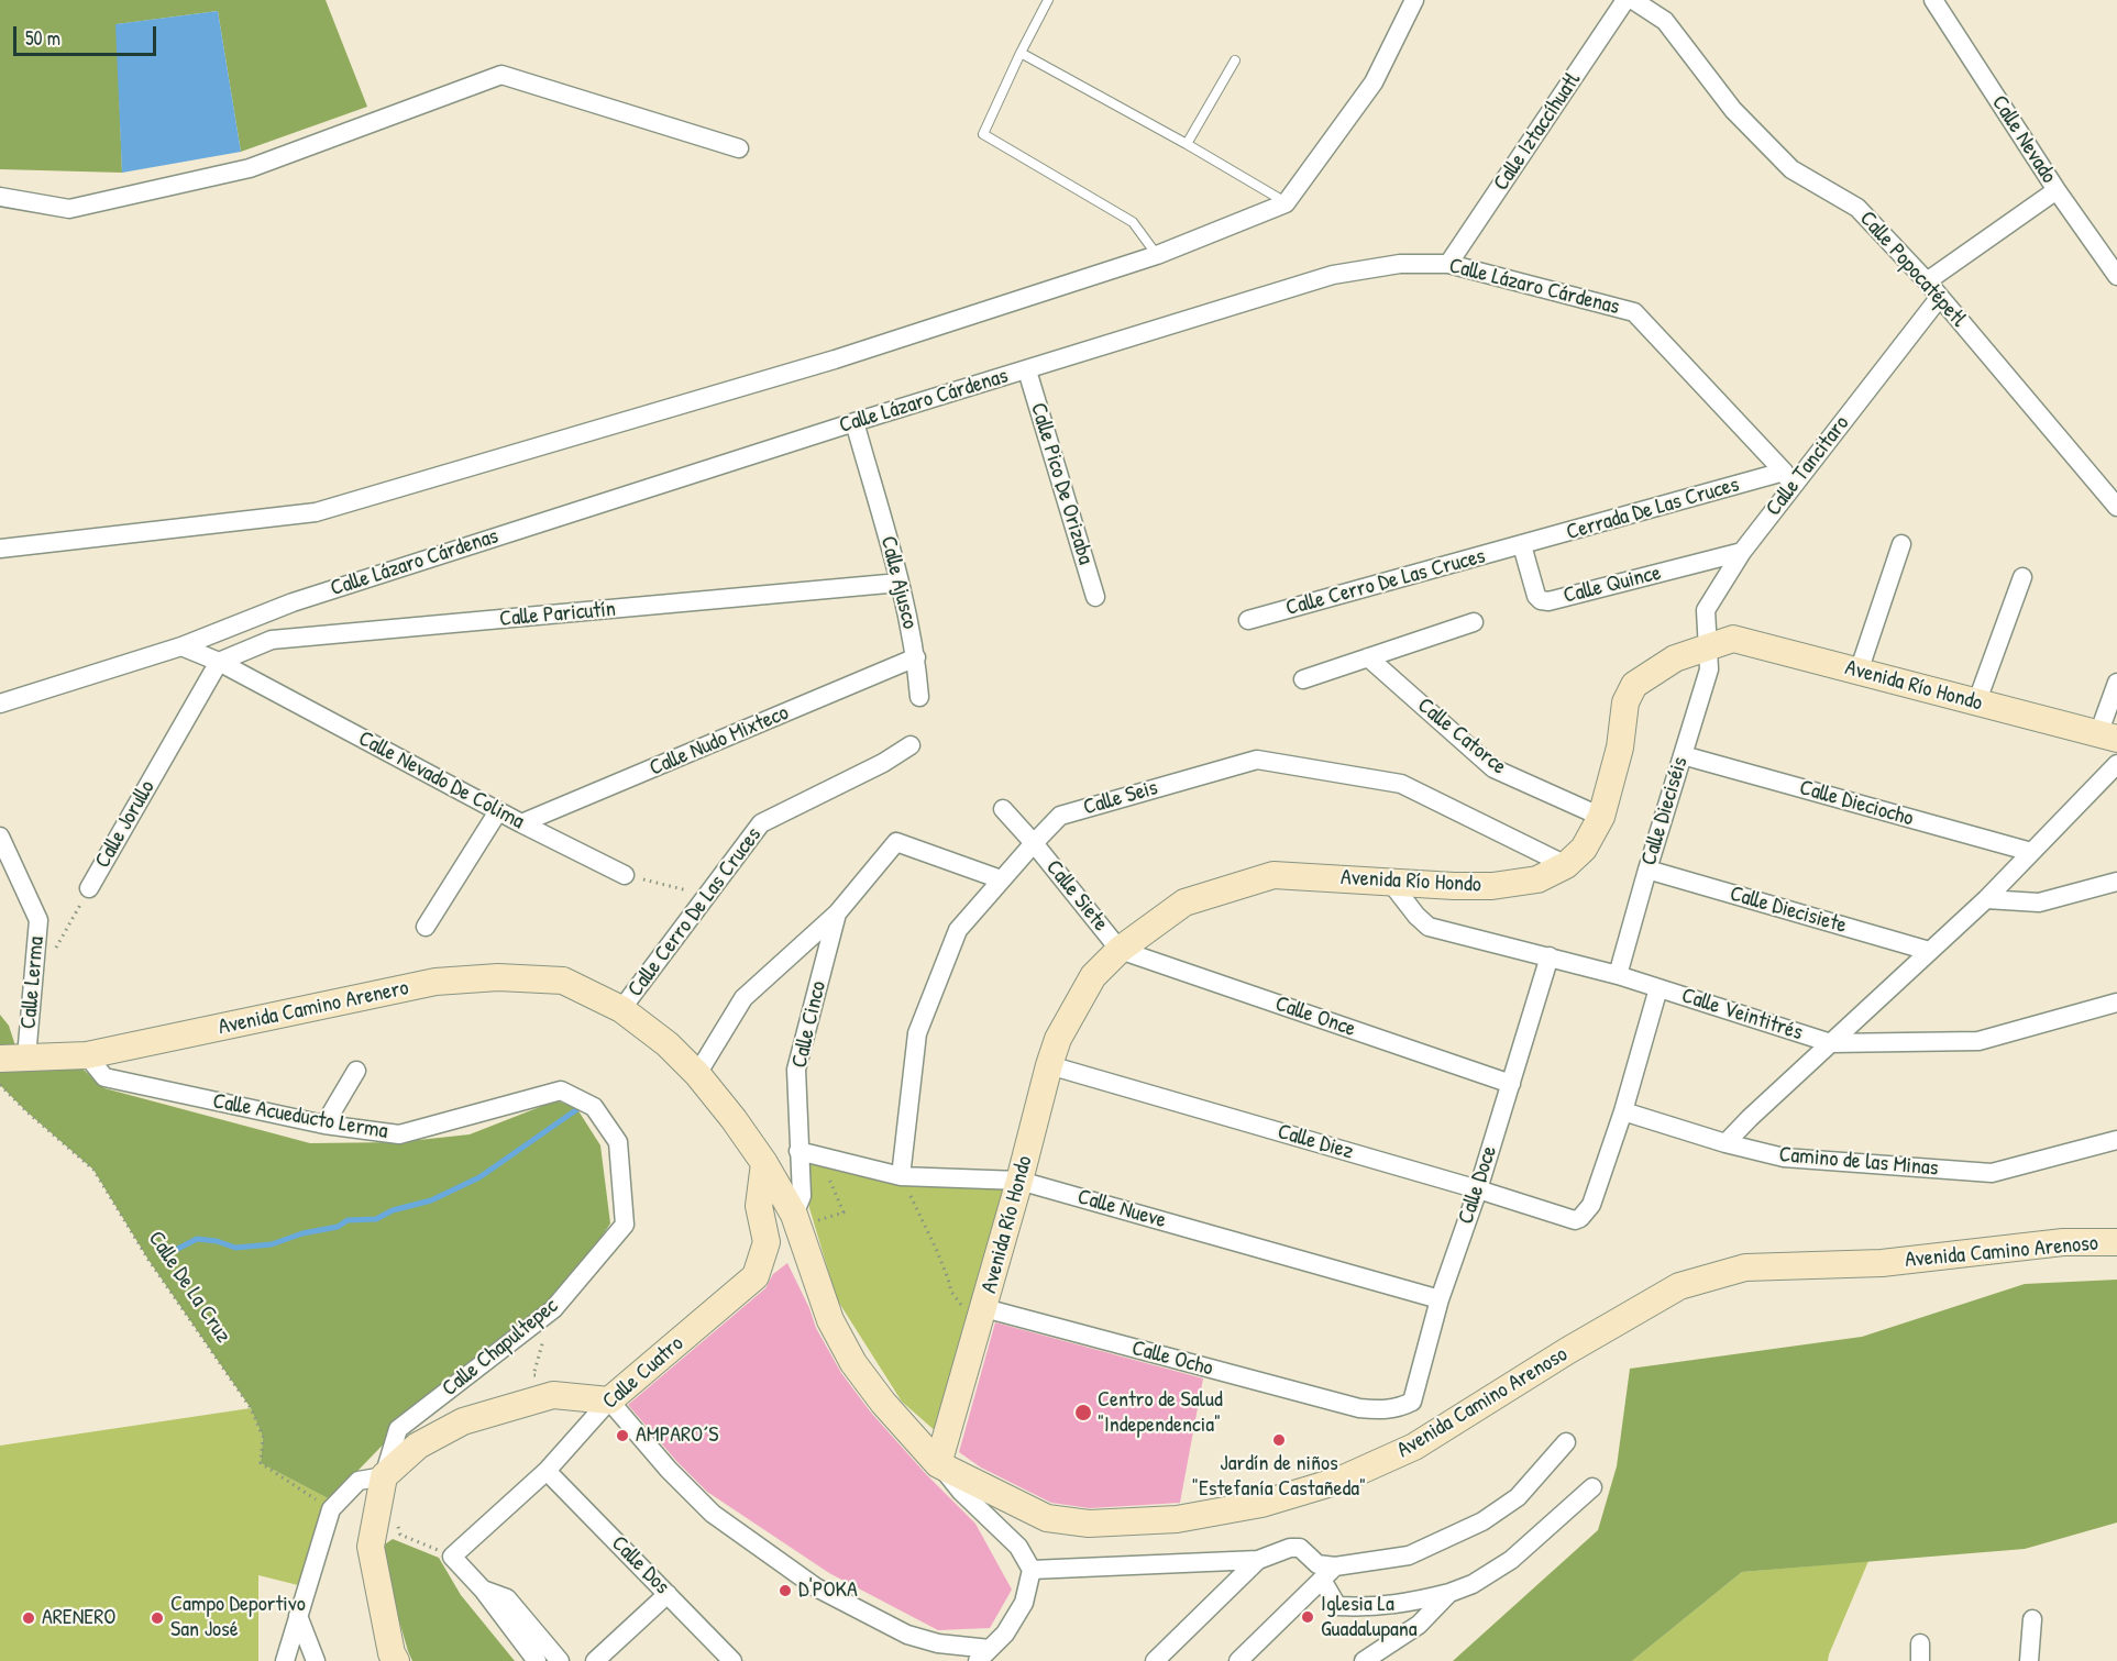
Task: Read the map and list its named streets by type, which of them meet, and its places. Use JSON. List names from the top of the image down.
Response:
{
  "streets": {
    "main road": [
      "Avenida Río Hondo",
      "Avenida Camino Arenero",
      "Avenida Camino Arenoso",
      "Calle Cuatro"
    ],
    "street": [
      "Calle Iztaccíhuatl",
      "Calle Nevado",
      "Calle Popocatépetl",
      "Calle Lázaro Cárdenas",
      "Calle Tancitaro",
      "Calle Pico De Orizaba",
      "Cerrada De Las Cruces",
      "Calle Ajusco",
      "Calle Cerro De Las Cruces",
      "Calle Quince",
      "Calle Paricutín",
      "Calle Catorce",
      "Calle Nudo Mixteco",
      "Calle Nevado De Colima",
      "Calle Seis",
      "Calle Dieciocho",
      "Calle Dieciséis",
      "Calle Jorullo",
      "Calle Siete",
      "Calle Diecisiete",
      "Calle Lerma",
      "Calle Veintitrés",
      "Calle Once",
      "Calle Cinco",
      "Calle Acueducto Lerma",
      "Calle Diez",
      "Camino de las Minas",
      "Calle Doce",
      "Calle Nueve",
      "Calle Chapultepec",
      "Calle Ocho",
      "Calle Dos"
    ],
    "path": ["Calle De La Cruz"]
  },
  "crossings": [
    ["Calle Iztaccíhuatl", "Calle Lázaro Cárdenas"],
    ["Calle Popocatépetl", "Calle Tancitaro"],
    ["Calle Lázaro Cárdenas", "Calle Tancitaro"],
    ["Calle Lázaro Cárdenas", "Calle Pico De Orizaba"],
    ["Calle Lázaro Cárdenas", "Cerrada De Las Cruces"],
    ["Calle Lázaro Cárdenas", "Calle Ajusco"],
    ["Calle Lázaro Cárdenas", "Calle Nevado De Colima"],
    ["Calle Tancitaro", "Cerrada De Las Cruces"],
    ["Calle Tancitaro", "Calle Quince"],
    ["Calle Tancitaro", "Avenida Río Hondo"],
    ["Calle Tancitaro", "Calle Dieciséis"],
    ["Cerrada De Las Cruces", "Calle Cerro De Las Cruces"],
    ["Cerrada De Las Cruces", "Calle Quince"],
    ["Calle Ajusco", "Calle Paricutín"],
    ["Calle Ajusco", "Calle Nudo Mixteco"],
    ["Calle Cerro De Las Cruces", "Calle Quince"],
    ["Calle Cerro De Las Cruces", "Avenida Camino Arenero"],
    ["Calle Cerro De Las Cruces", "Avenida Camino Arenoso"],
    ["Calle Paricutín", "Calle Nevado De Colima"],
    ["Calle Paricutín", "Calle Jorullo"],
    ["Avenida Río Hondo", "Calle Catorce"],
    ["Avenida Río Hondo", "Calle Seis"],
    ["Avenida Río Hondo", "Calle Dieciséis"],
    ["Avenida Río Hondo", "Calle Siete"],
    ["Avenida Río Hondo", "Calle Veintitrés"],
    ["Avenida Río Hondo", "Calle Once"],
    ["Avenida Río Hondo", "Calle Diez"],
    ["Avenida Río Hondo", "Calle Nueve"],
    ["Avenida Río Hondo", "Avenida Camino Arenoso"],
    ["Avenida Río Hondo", "Calle Ocho"],
    ["Calle Nudo Mixteco", "Calle Nevado De Colima"],
    ["Calle Nevado De Colima", "Calle Jorullo"],
    ["Calle Seis", "Calle Siete"],
    ["Calle Seis", "Calle Nueve"],
    ["Calle Dieciocho", "Calle Dieciséis"],
    ["Calle Dieciséis", "Calle Diecisiete"],
    ["Calle Dieciséis", "Calle Veintitrés"],
    ["Calle Siete", "Calle Once"],
    ["Calle Lerma", "Avenida Camino Arenero"],
    ["Avenida Camino Arenero", "Calle Acueducto Lerma"],
    ["Avenida Camino Arenero", "Avenida Camino Arenoso"],
    ["Calle Veintitrés", "Calle Doce"],
    ["Calle Once", "Calle Doce"],
    ["Calle Cinco", "Calle Nueve"],
    ["Calle Cinco", "Avenida Camino Arenoso"],
    ["Calle Acueducto Lerma", "Calle Chapultepec"],
    ["Calle Diez", "Camino de las Minas"],
    ["Calle Diez", "Calle Doce"],
    ["Calle Doce", "Calle Nueve"],
    ["Calle Doce", "Calle Ocho"],
    ["Avenida Camino Arenoso", "Calle Cuatro"],
    ["Calle Cuatro", "Calle Dos"]
  ],
  "places": [
    "Centro de Salud \"Independencia\"",
    "AMPARO´S",
    "Jardín de niños \"Estefanía Castañeda\"",
    "D'POKA",
    "Iglesia La Guadalupana",
    "ARENERO",
    "Campo Deportivo San José"
  ],
  "scale_bar": "50 m"
}
